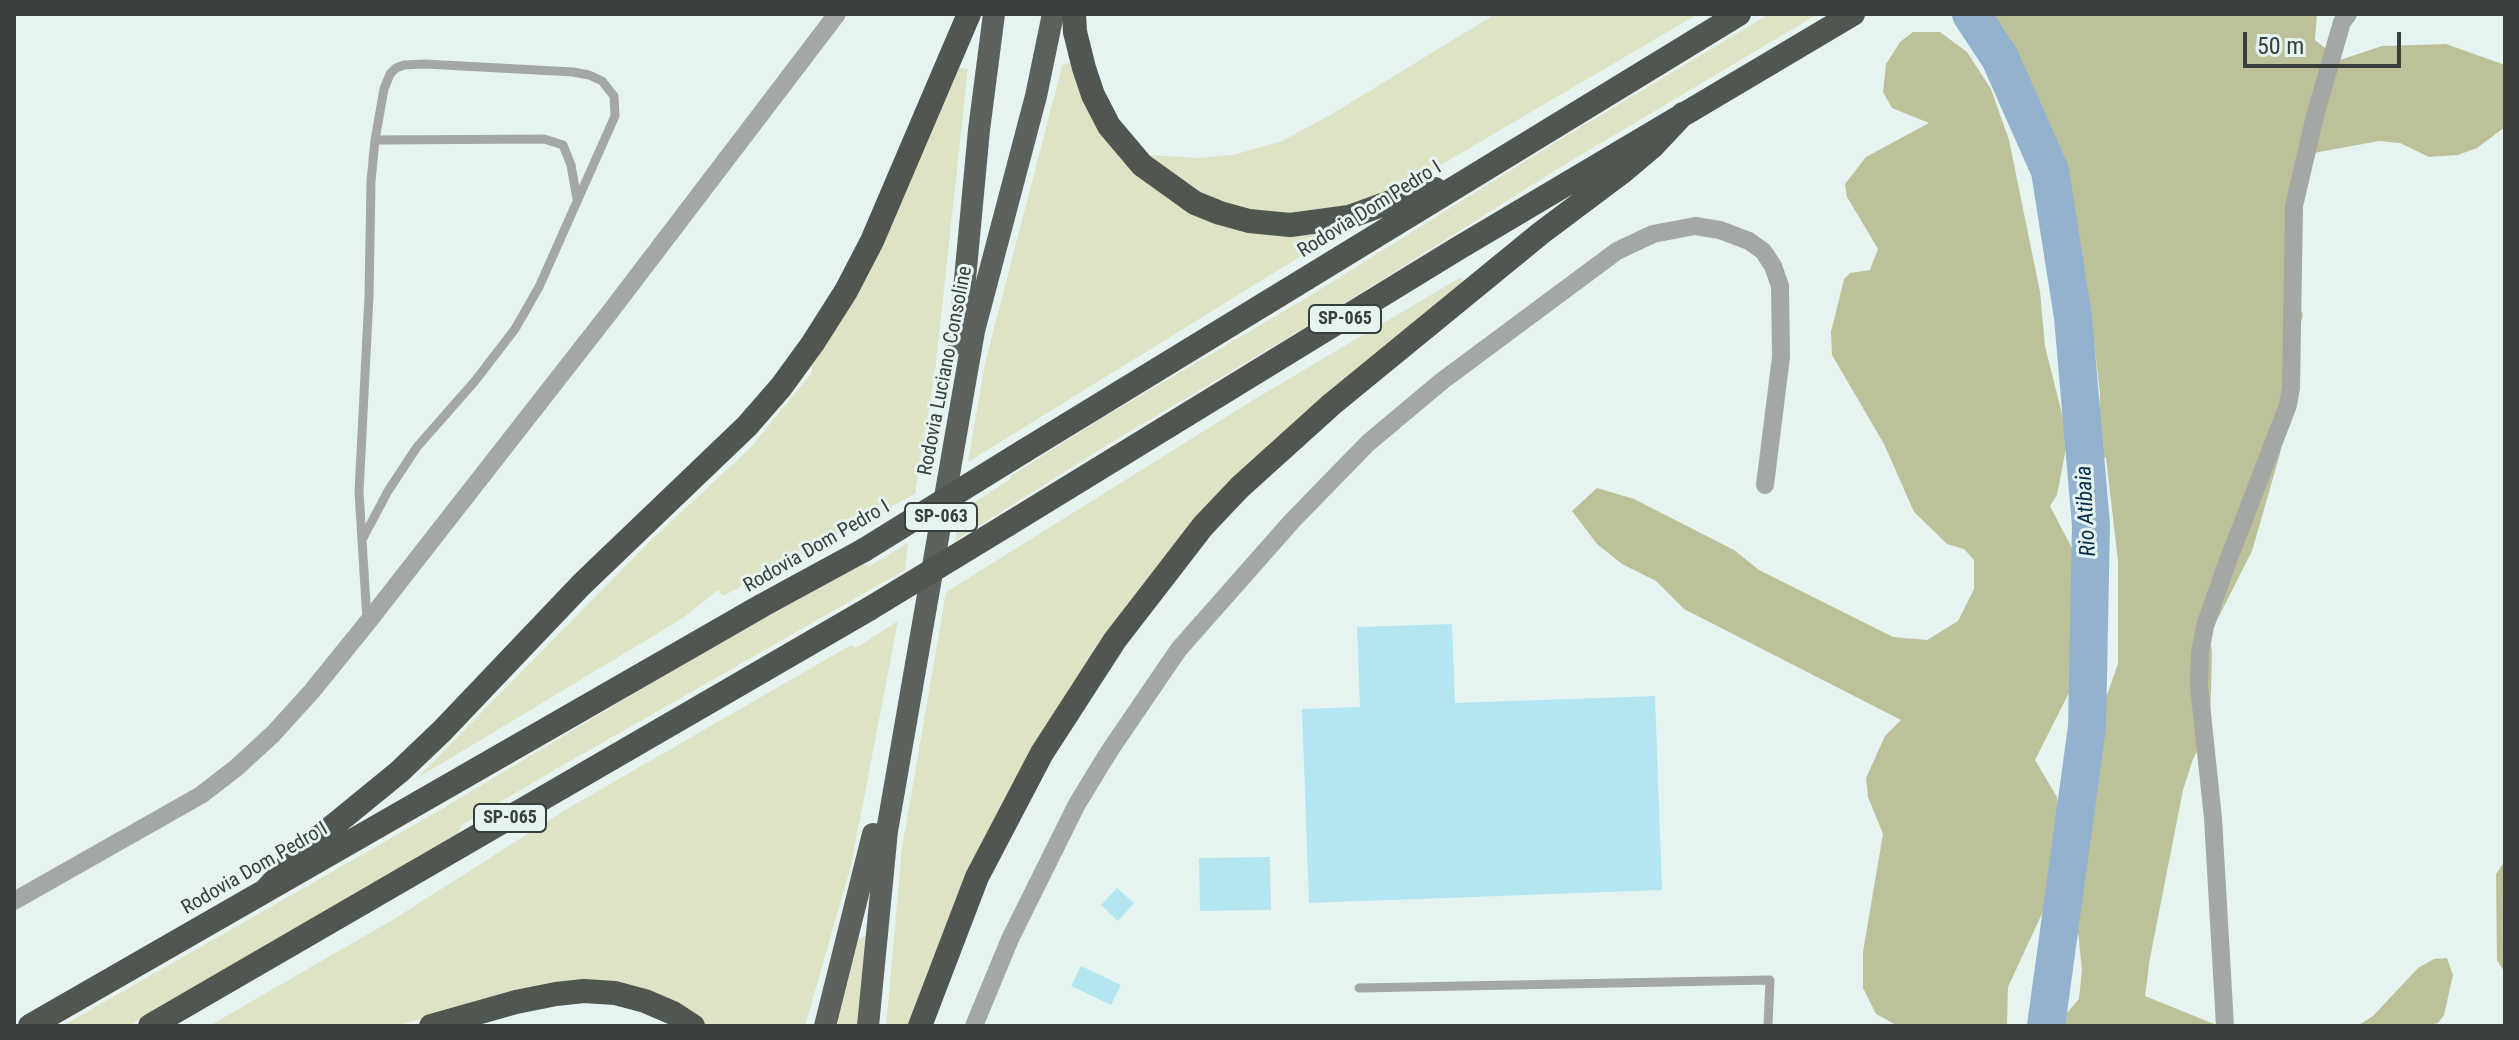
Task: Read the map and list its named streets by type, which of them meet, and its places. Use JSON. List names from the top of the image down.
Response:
{
  "streets": {
    "highway": [
      "Rodovia Dom Pedro I",
      "SP-065",
      "Rodovia Luciano Consoline",
      "SP-063"
    ]
  },
  "water": ["Rio Atibaia"],
  "scale_bar": "50 m"
}
